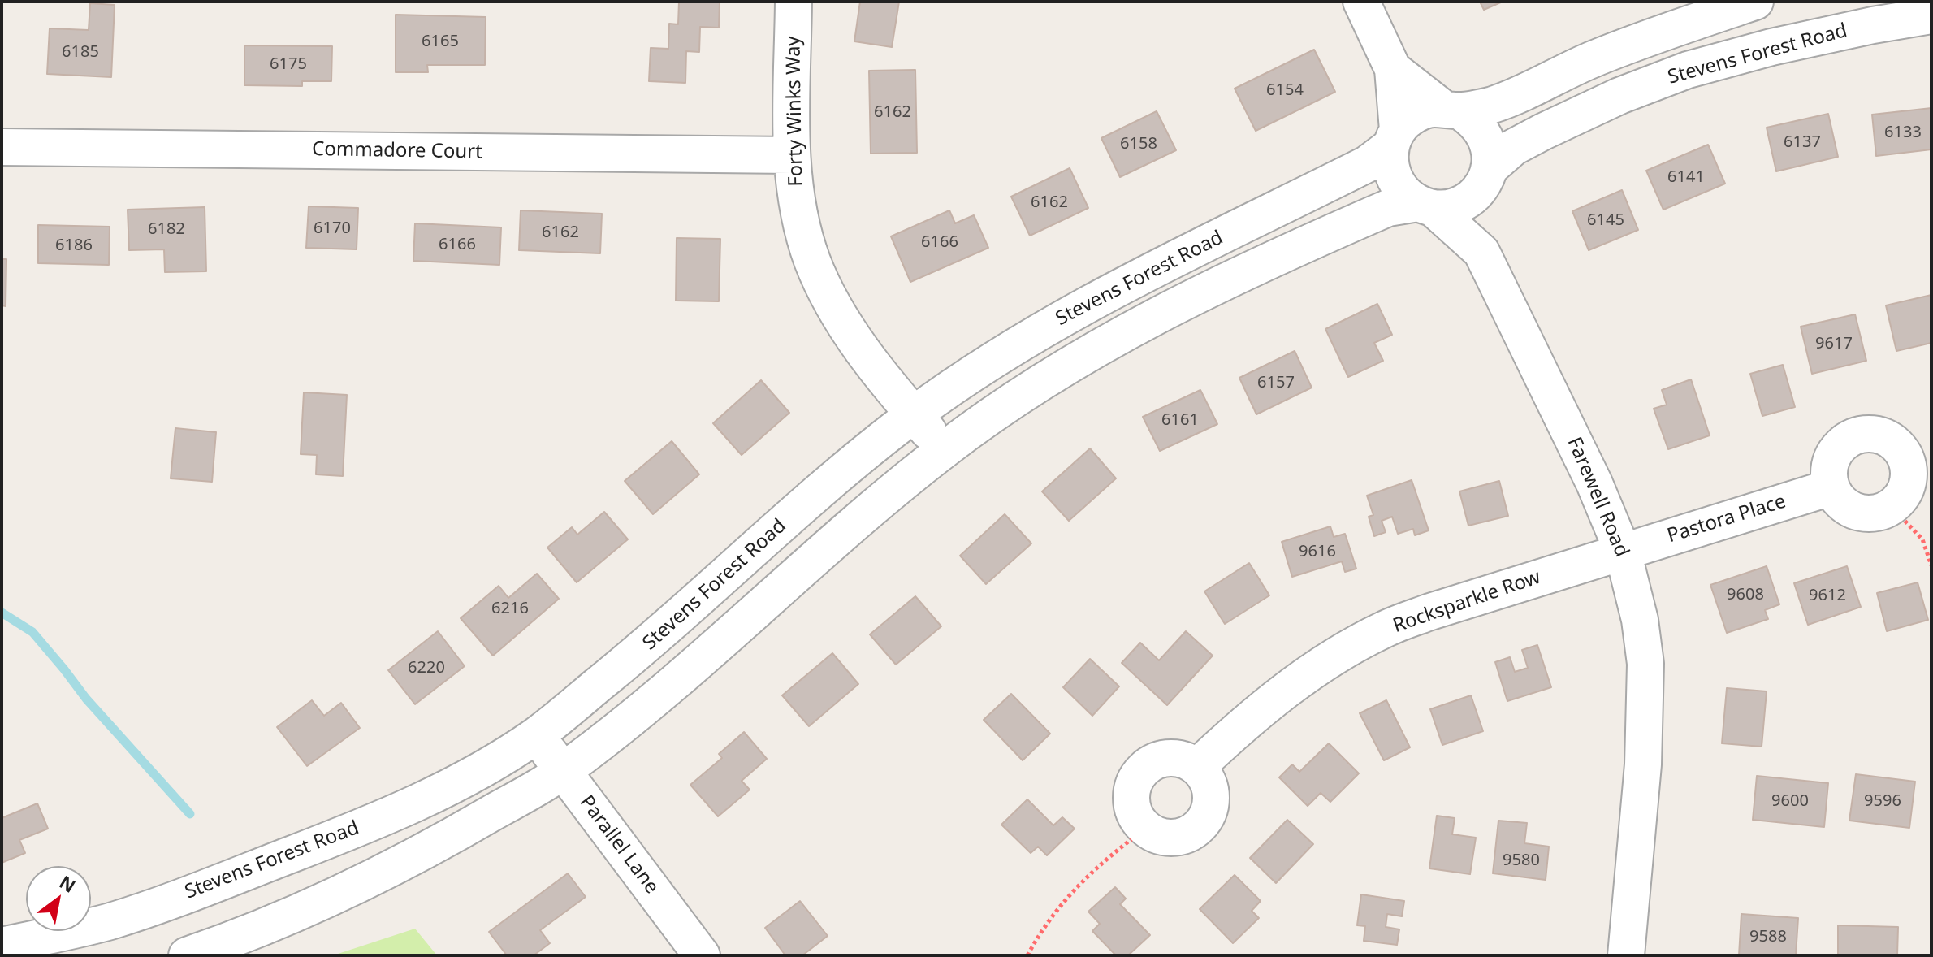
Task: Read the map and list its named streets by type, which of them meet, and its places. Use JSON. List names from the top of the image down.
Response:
{
  "streets": {
    "street": [
      "Stevens Forest Road",
      "Forty Winks Way",
      "Commadore Court",
      "Farewell Road",
      "Pastora Place",
      "Rocksparkle Row",
      "Parallel Lane"
    ]
  },
  "crossings": [
    ["Stevens Forest Road", "Forty Winks Way"],
    ["Stevens Forest Road", "Farewell Road"],
    ["Stevens Forest Road", "Parallel Lane"],
    ["Forty Winks Way", "Commadore Court"],
    ["Farewell Road", "Pastora Place"],
    ["Farewell Road", "Rocksparkle Row"],
    ["Pastora Place", "Rocksparkle Row"]
  ],
  "house_numbers": [
    "6165",
    "6185",
    "6175",
    "6154",
    "6162",
    "6133",
    "6137",
    "6158",
    "6141",
    "6162",
    "6145",
    "6170",
    "6182",
    "6162",
    "6166",
    "6166",
    "6186",
    "9617",
    "6157",
    "6161",
    "9616",
    "9608",
    "9612",
    "6216",
    "6220",
    "9600",
    "9596",
    "9580",
    "9588"
  ],
  "north": "top right"
}
